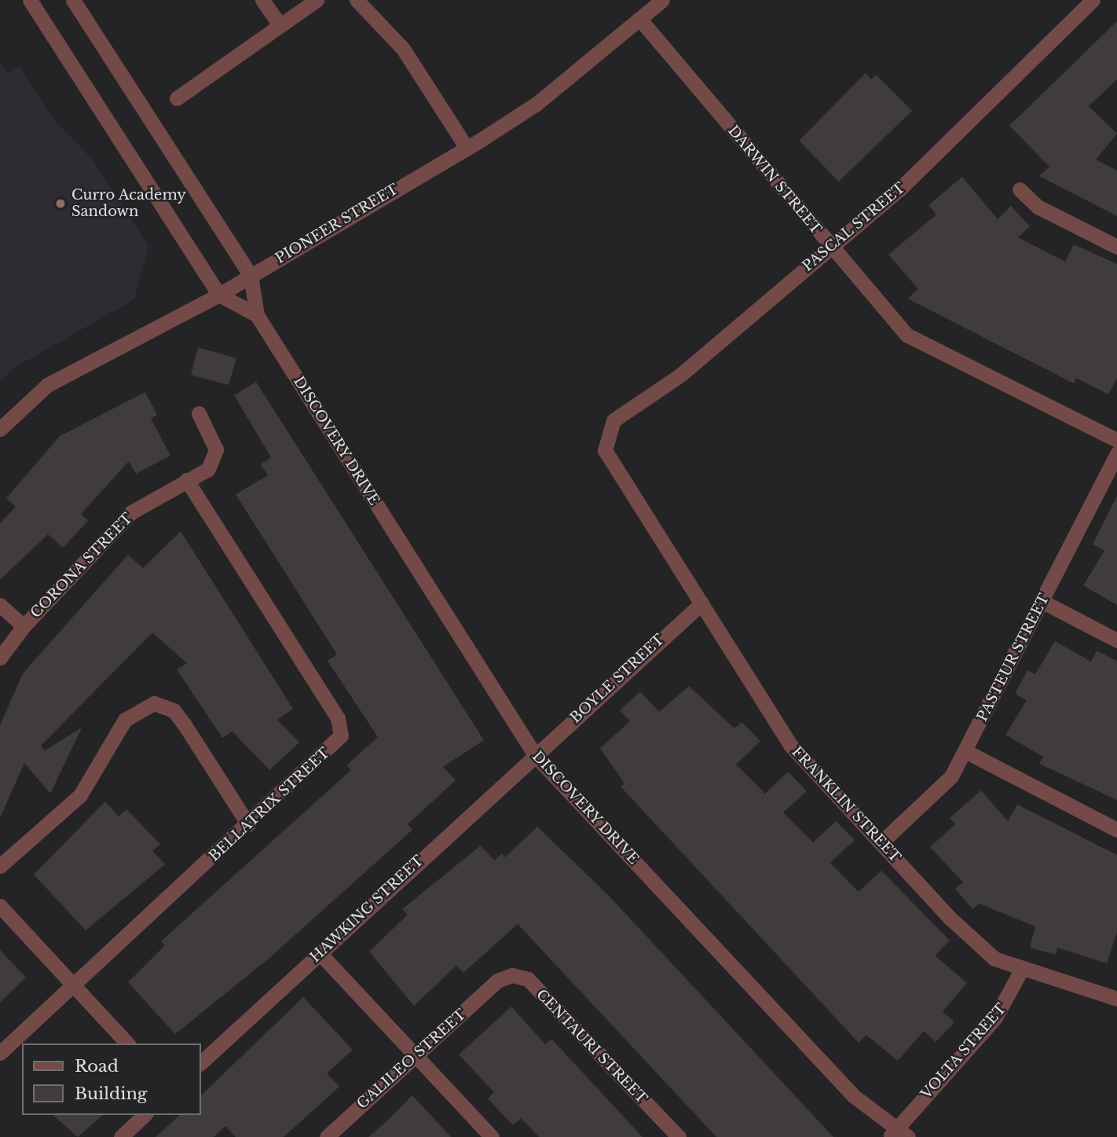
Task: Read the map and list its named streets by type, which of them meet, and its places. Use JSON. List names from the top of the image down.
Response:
{
  "streets": {
    "street": [
      "DARWIN STREET",
      "PIONEER STREET",
      "PASCAL STREET",
      "DISCOVERY DRIVE",
      "CORONA STREET",
      "PASTEUR STREET",
      "BOYLE STREET",
      "BELLATRIX STREET",
      "FRANKLIN STREET",
      "HAWKING STREET",
      "CENTAURI STREET",
      "VOLTA STREET",
      "GALILEO STREET"
    ]
  },
  "crossings": [
    ["DARWIN STREET", "PIONEER STREET"],
    ["DARWIN STREET", "PASCAL STREET"],
    ["PIONEER STREET", "DISCOVERY DRIVE"],
    ["PASCAL STREET", "FRANKLIN STREET"],
    ["DISCOVERY DRIVE", "BOYLE STREET"],
    ["DISCOVERY DRIVE", "HAWKING STREET"],
    ["DISCOVERY DRIVE", "VOLTA STREET"],
    ["CORONA STREET", "BELLATRIX STREET"],
    ["PASTEUR STREET", "FRANKLIN STREET"],
    ["BOYLE STREET", "FRANKLIN STREET"],
    ["BOYLE STREET", "HAWKING STREET"],
    ["FRANKLIN STREET", "VOLTA STREET"],
    ["CENTAURI STREET", "GALILEO STREET"]
  ],
  "places": ["Curro Academy Sandown"],
  "legend": ["Road", "Building"]
}
